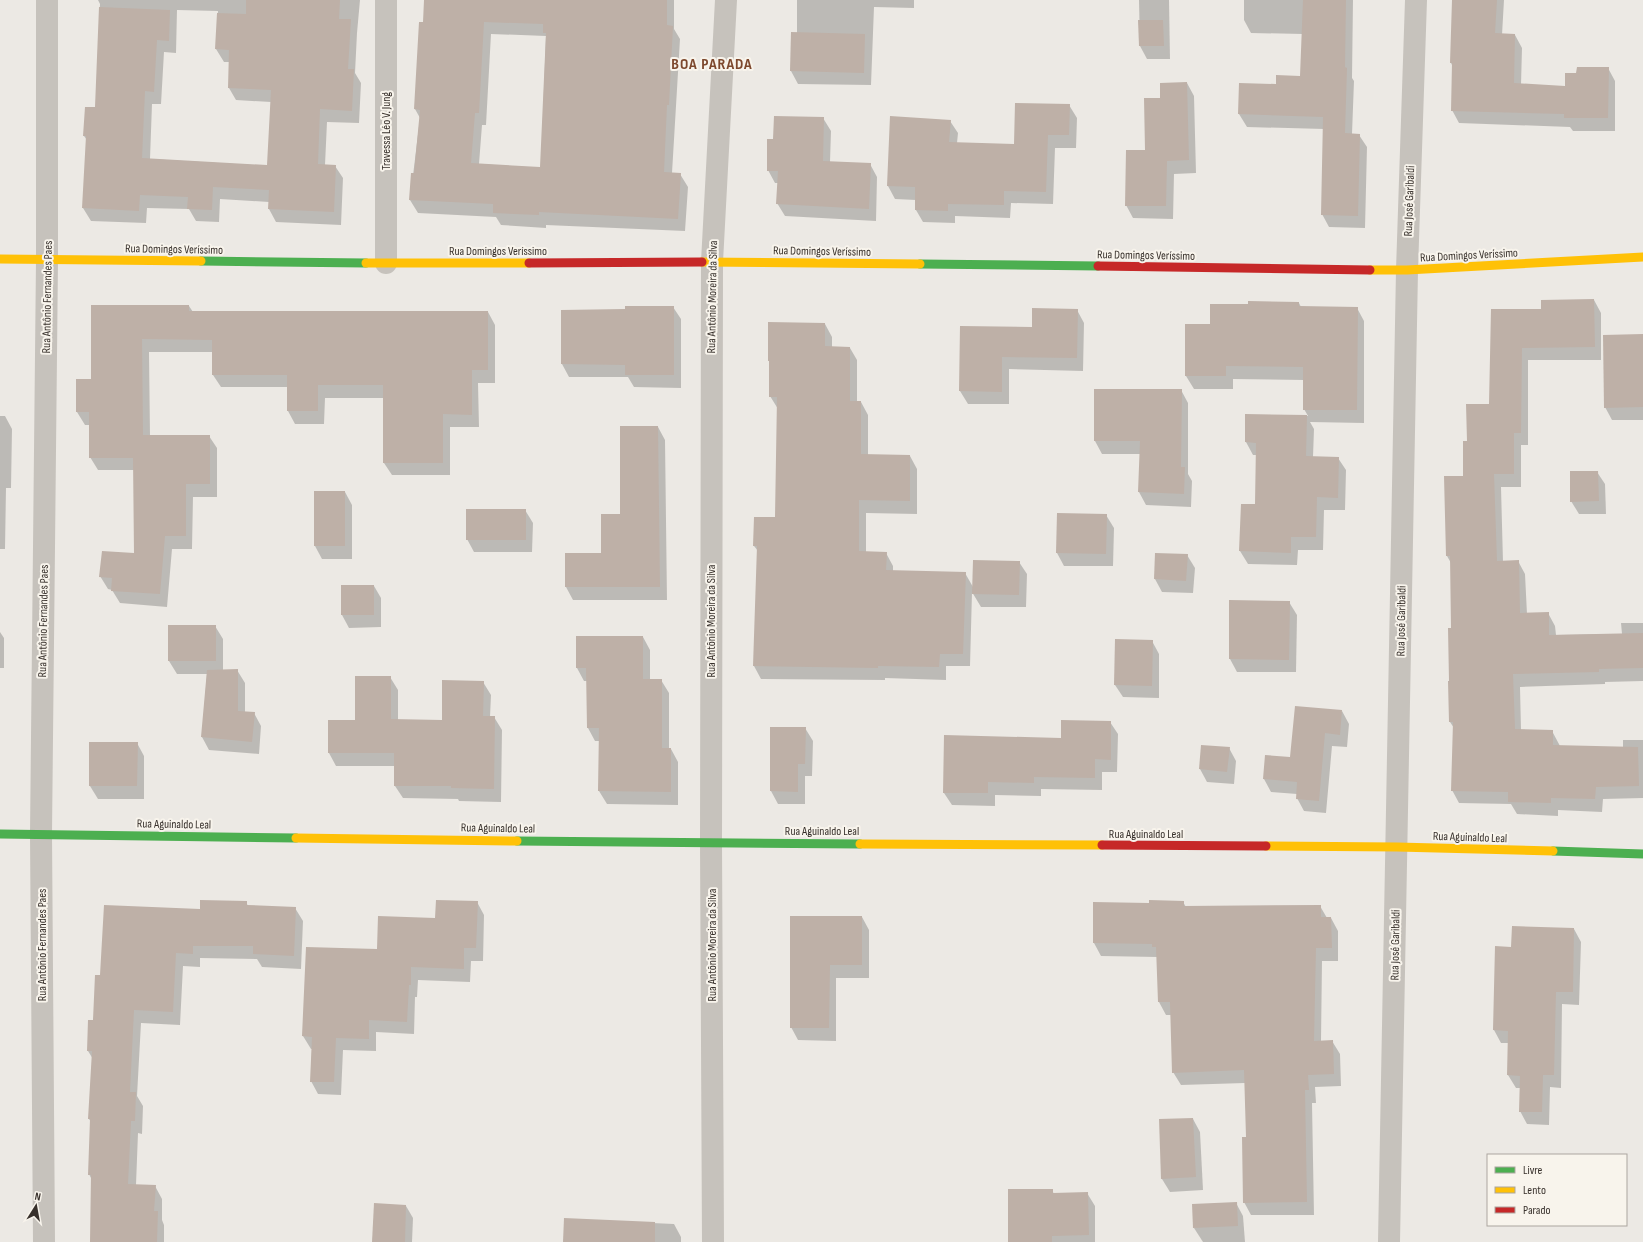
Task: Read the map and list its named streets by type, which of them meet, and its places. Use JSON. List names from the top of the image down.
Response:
{
  "streets": {
    "street": [
      "Travessa Léo V. Jung",
      "Rua José Garibaldi",
      "Rua Domingos Veríssimo",
      "Rua Antônio Fernandes Paes",
      "Rua Antônio Moreira da Silva",
      "Rua Aguinaldo Leal"
    ]
  },
  "crossings": [
    ["Travessa Léo V. Jung", "Rua Domingos Veríssimo"],
    ["Rua José Garibaldi", "Rua Domingos Veríssimo"],
    ["Rua José Garibaldi", "Rua Aguinaldo Leal"],
    ["Rua Domingos Veríssimo", "Rua Antônio Fernandes Paes"],
    ["Rua Domingos Veríssimo", "Rua Antônio Moreira da Silva"],
    ["Rua Antônio Fernandes Paes", "Rua Aguinaldo Leal"],
    ["Rua Antônio Moreira da Silva", "Rua Aguinaldo Leal"]
  ],
  "districts": ["BOA PARADA"],
  "legend": ["Livre", "Lento", "Parado"],
  "north": "top"
}
